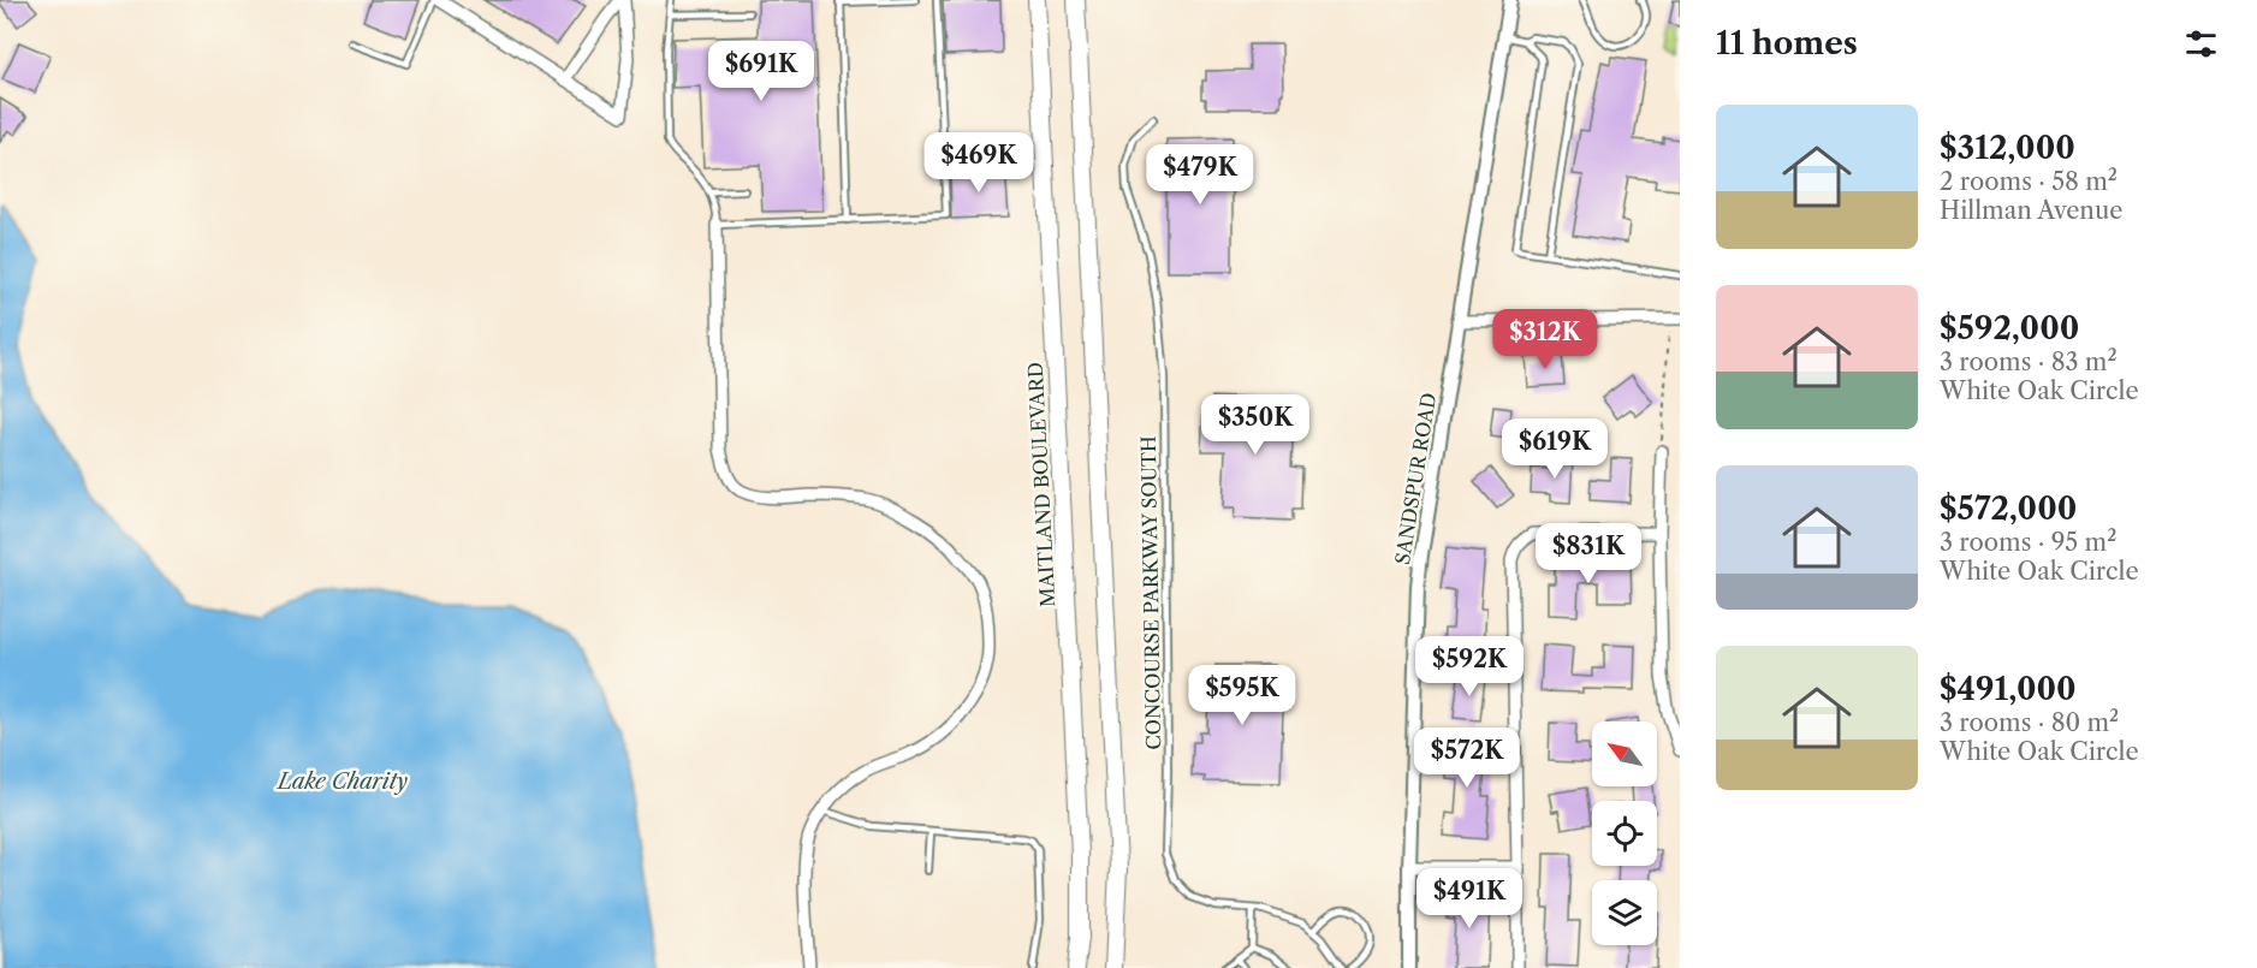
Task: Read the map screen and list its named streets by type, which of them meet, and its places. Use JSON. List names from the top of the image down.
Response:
{
  "streets": {
    "main road": ["MAITLAND BOULEVARD"],
    "street": ["SANDSPUR ROAD"],
    "lane": ["CONCOURSE PARKWAY SOUTH"]
  },
  "water": ["Lake Charity"],
  "north": "top left",
  "page": {
    "heading": "11 homes",
    "price": [
      "$691K",
      "$469K",
      "$479K",
      "$312K",
      "$350K",
      "$619K",
      "$831K",
      "$592K",
      "$595K",
      "$572K",
      "$491K"
    ],
    "list": [
      {
        "name": "$312,000",
        "note": "2 rooms · 58 m² · Hillman Avenue"
      },
      {
        "name": "$592,000",
        "note": "3 rooms · 83 m² · White Oak Circle"
      },
      {
        "name": "$572,000",
        "note": "3 rooms · 95 m² · White Oak Circle"
      },
      {
        "name": "$491,000",
        "note": "3 rooms · 80 m² · White Oak Circle"
      }
    ]
  }
}
